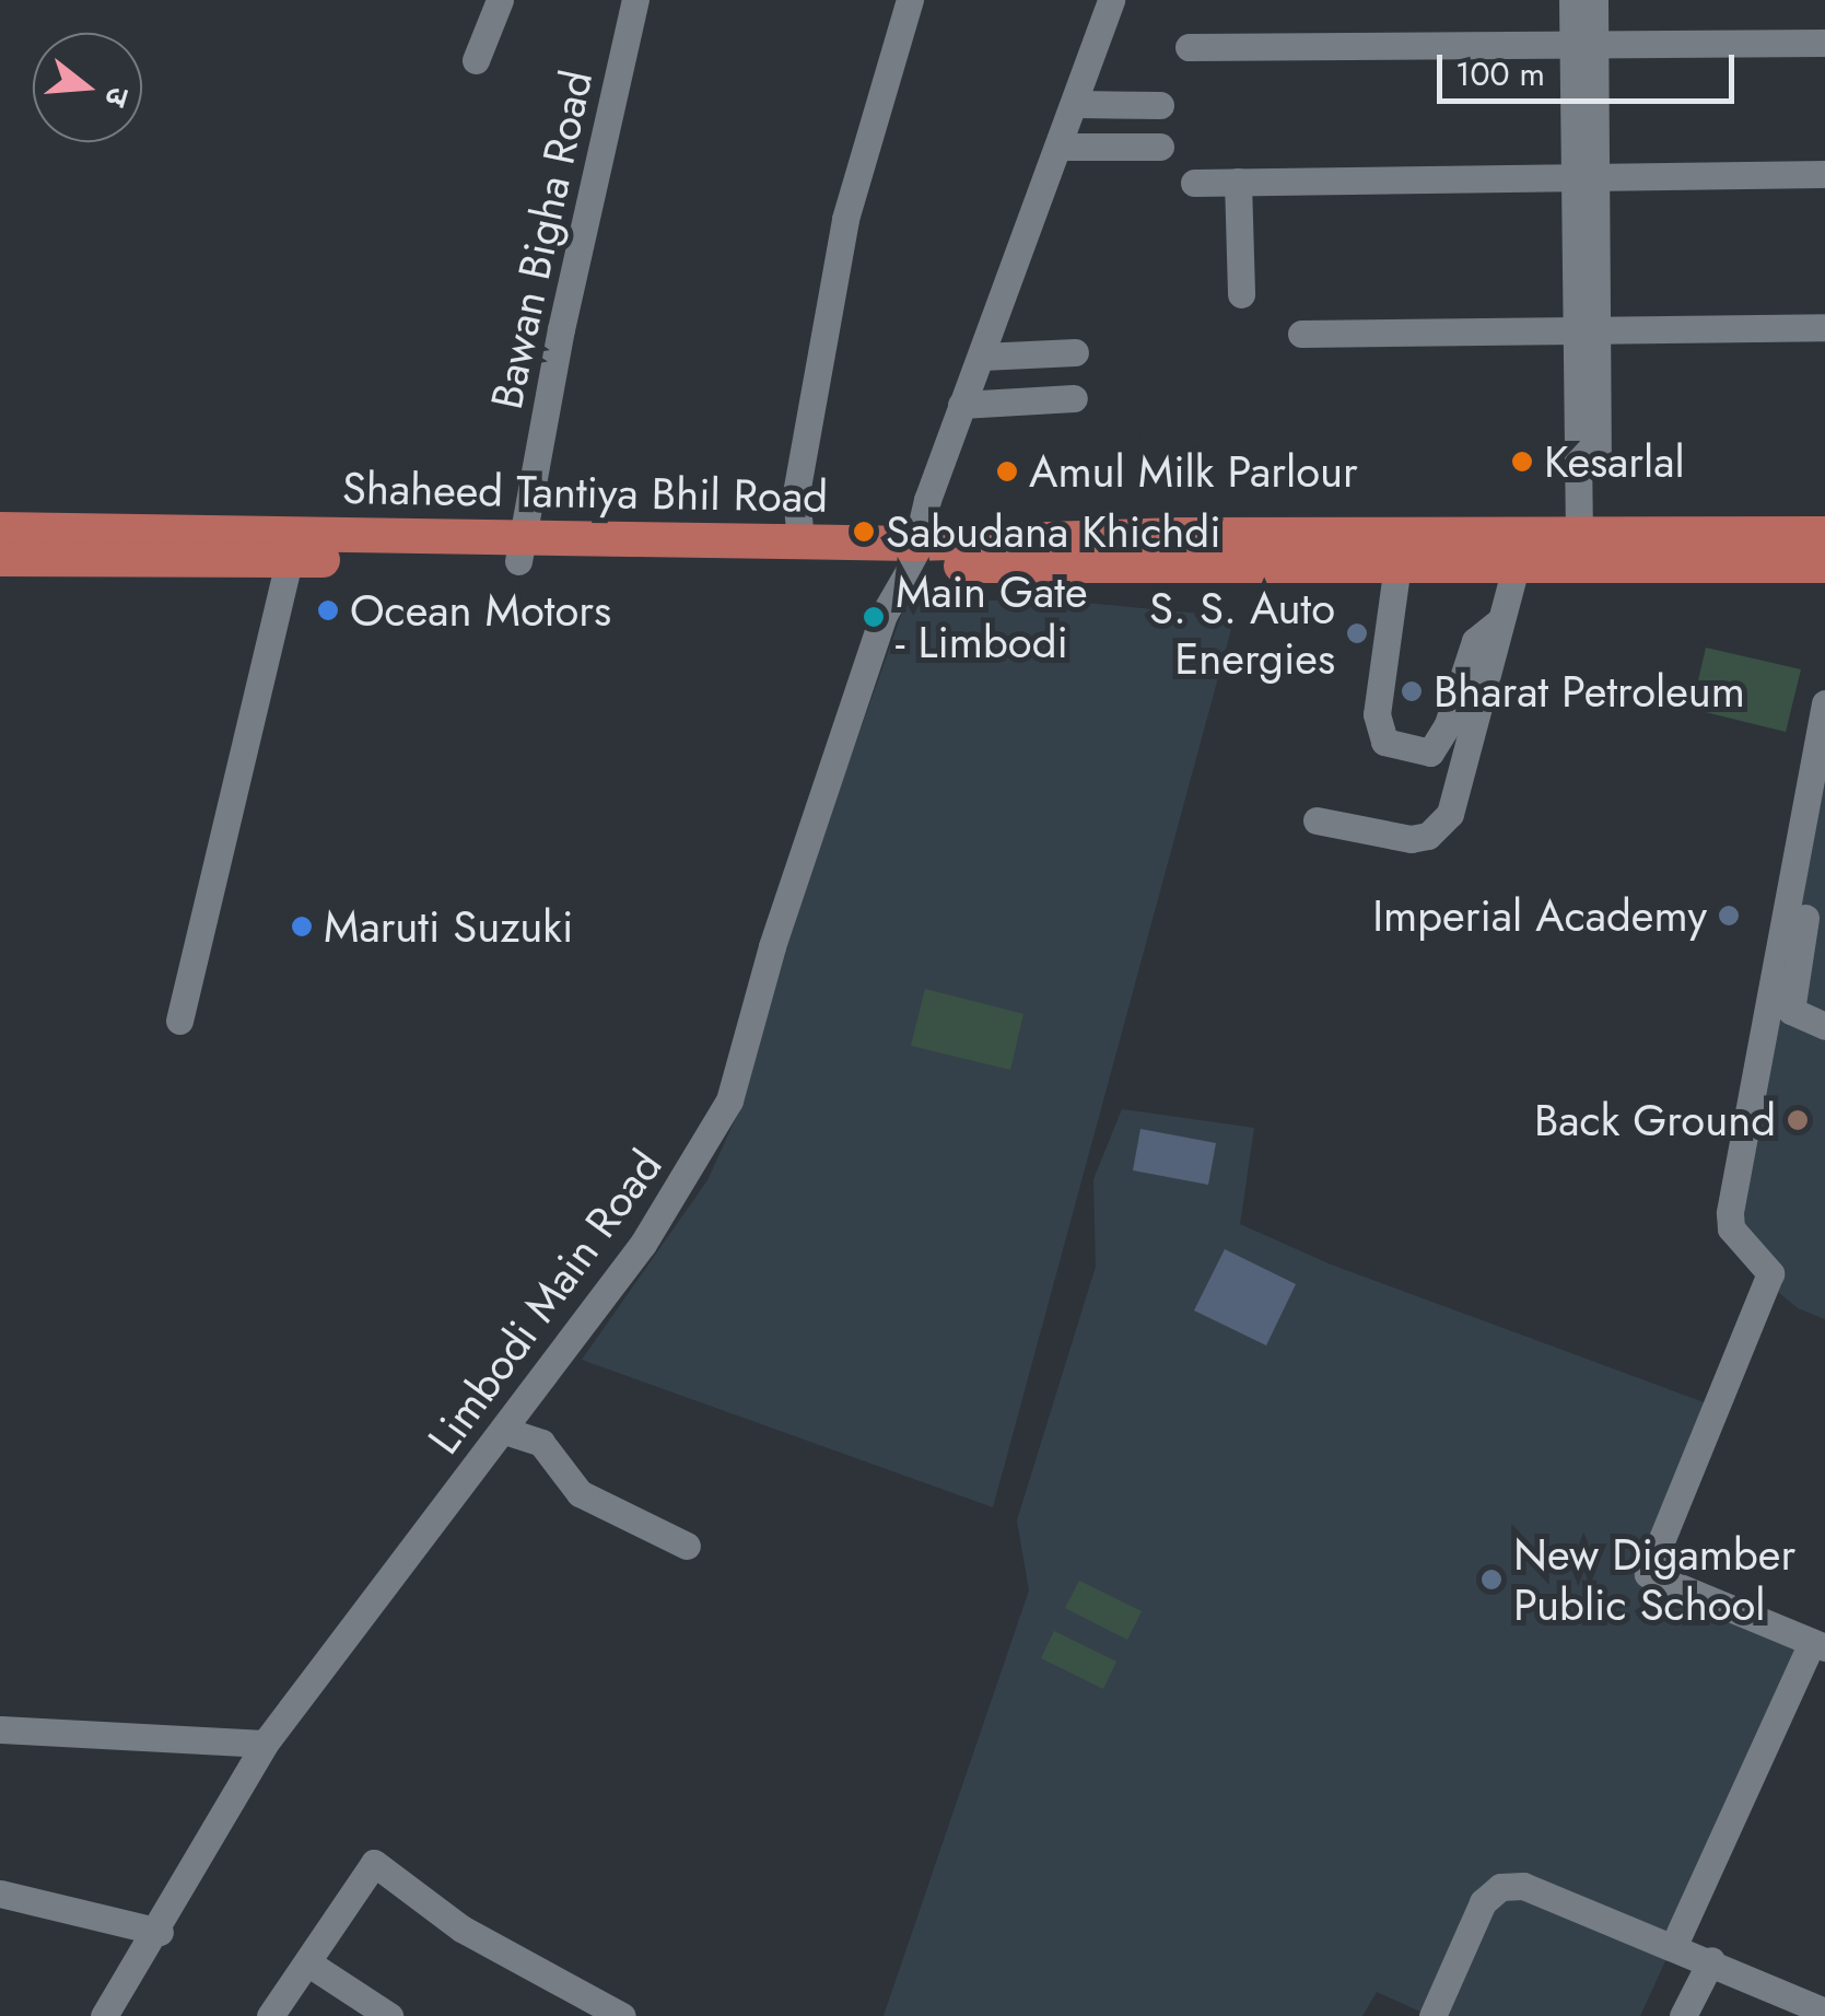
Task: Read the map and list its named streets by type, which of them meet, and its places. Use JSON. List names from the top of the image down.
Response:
{
  "streets": {
    "main road": ["Shaheed Tantiya Bhil Road"],
    "street": ["Bawan Bigha Road", "Limbodi Main Road"]
  },
  "crossings": [
    ["Bawan Bigha Road", "Shaheed Tantiya Bhil Road"],
    ["Shaheed Tantiya Bhil Road", "Limbodi Main Road"]
  ],
  "places": [
    "Kesarlal",
    "Amul Milk Parlour",
    "Sabudana Khichdi",
    "Ocean Motors",
    "Main Gate - Limbodi",
    "S. S. Auto Energies",
    "Bharat Petroleum",
    "Imperial Academy",
    "Maruti Suzuki",
    "Back Ground",
    "New Digamber Public School"
  ],
  "scale_bar": "100 m",
  "north": "right"
}
